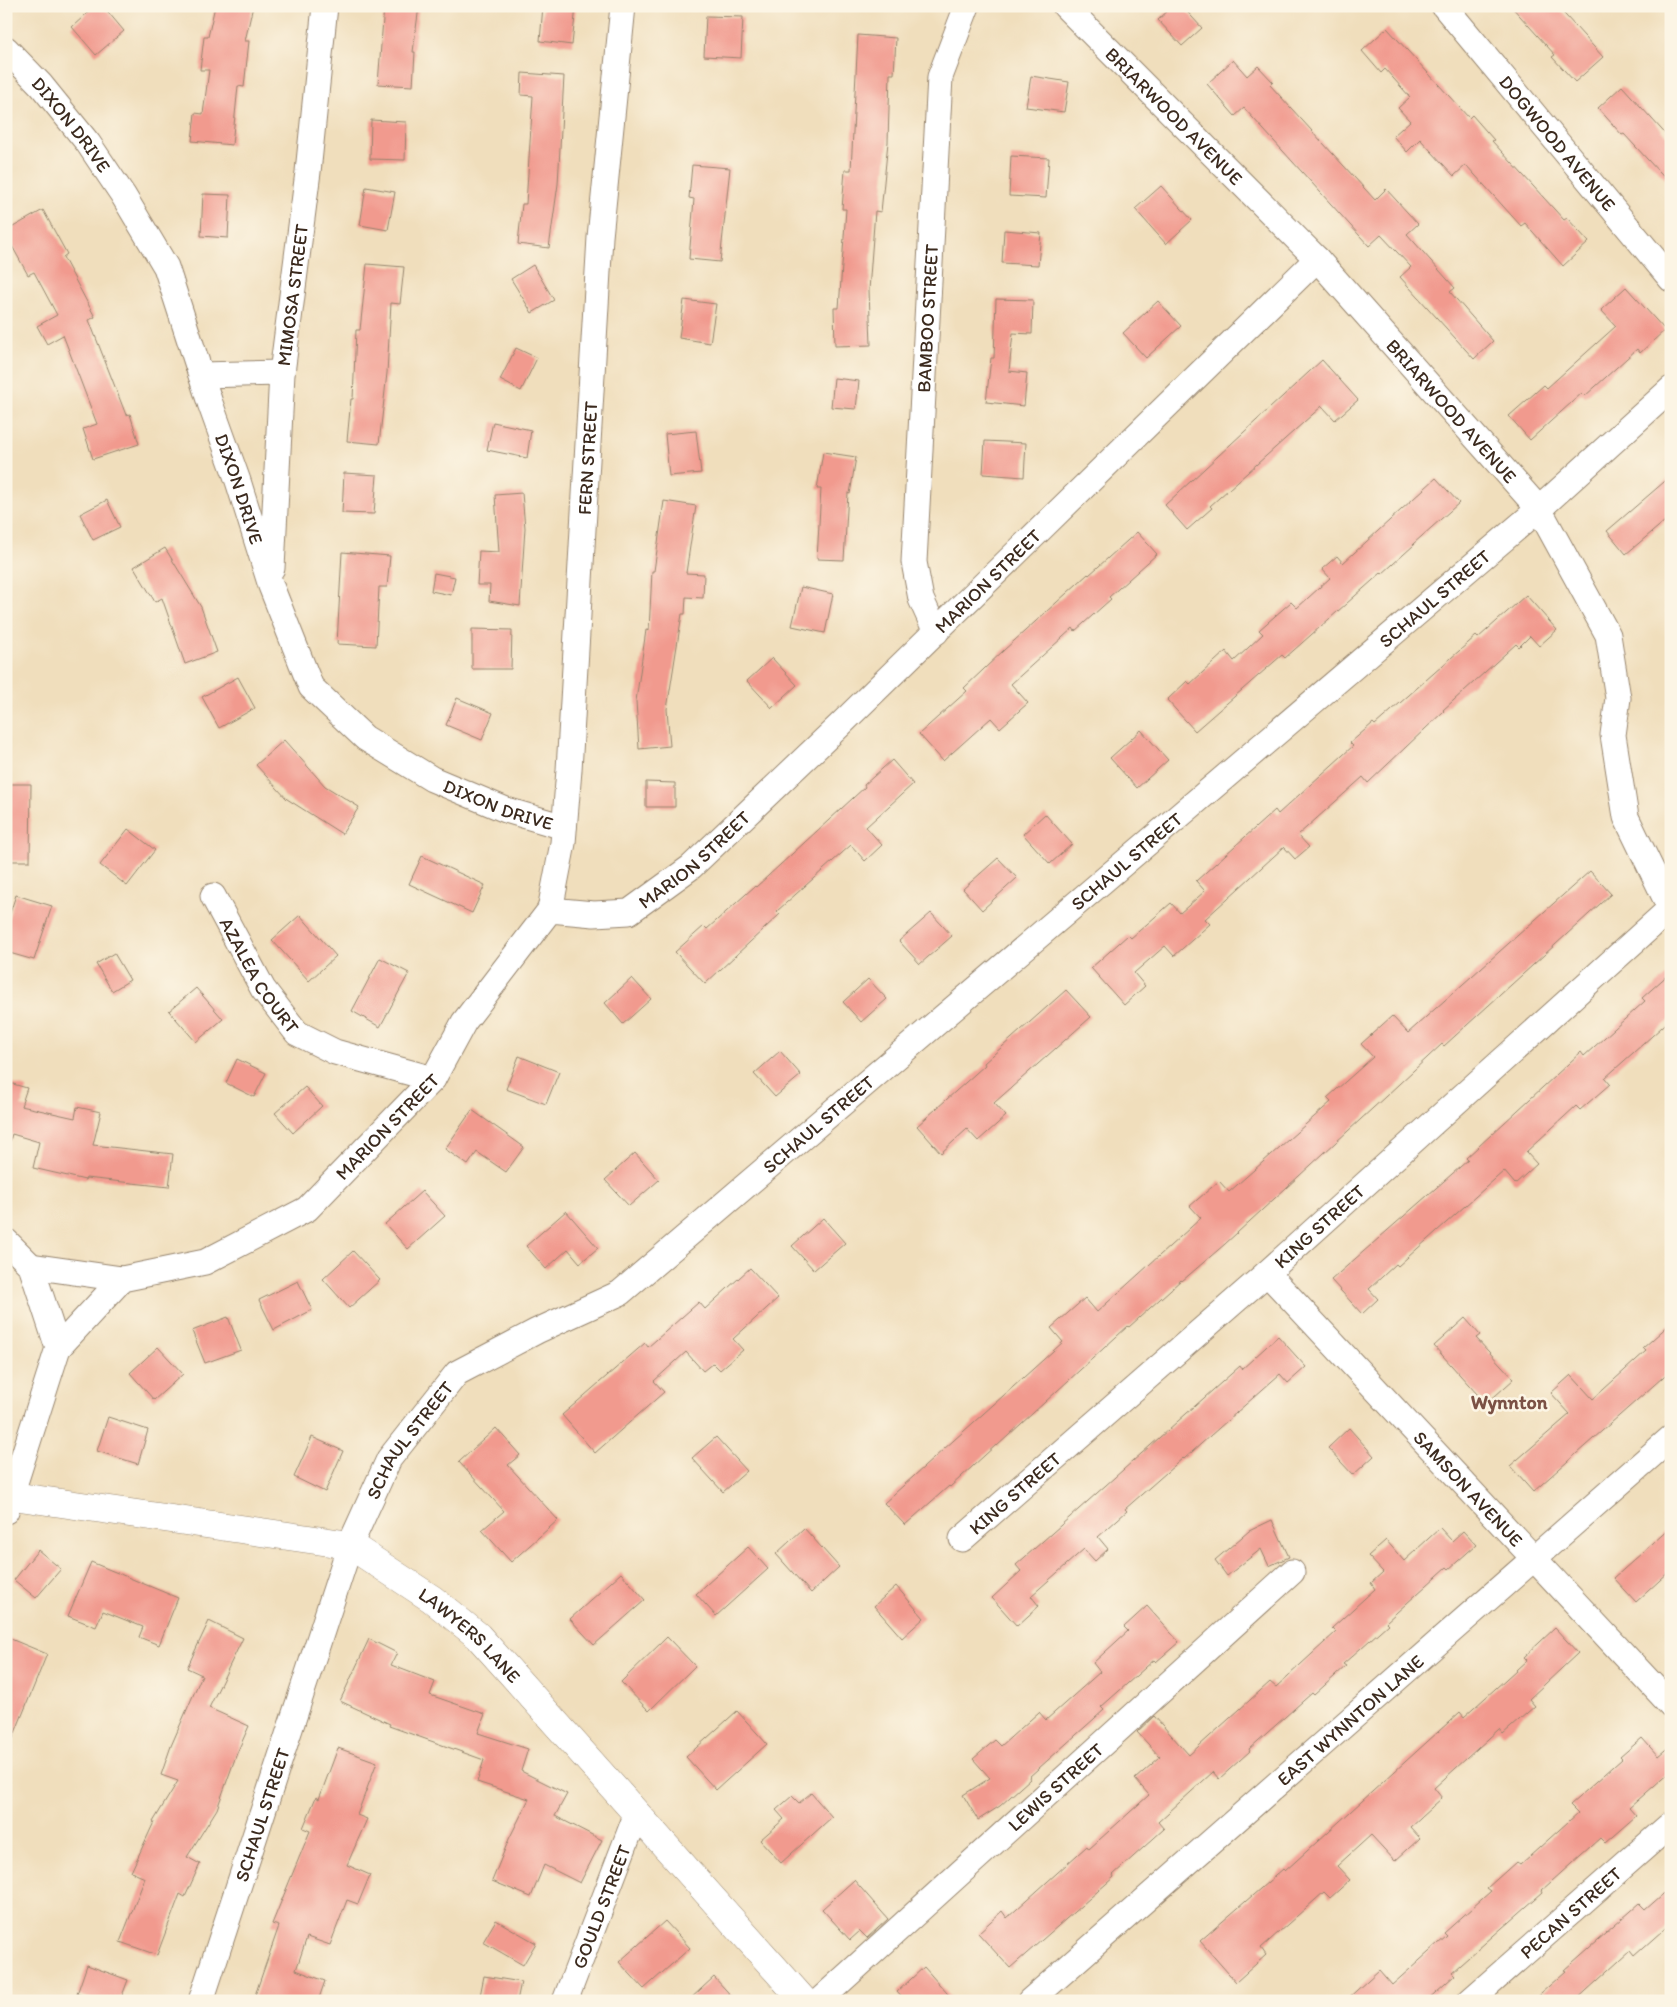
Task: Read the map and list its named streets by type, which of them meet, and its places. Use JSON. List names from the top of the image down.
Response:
{
  "streets": {
    "street": [
      "BRIARWOOD AVENUE",
      "DIXON DRIVE",
      "DOGWOOD AVENUE",
      "MIMOSA STREET",
      "BAMBOO STREET",
      "FERN STREET",
      "MARION STREET",
      "SCHAUL STREET",
      "AZALEA COURT",
      "KING STREET",
      "SAMSON AVENUE",
      "LAWYERS LANE",
      "EAST WYNNTON LANE",
      "LEWIS STREET",
      "GOULD STREET",
      "PECAN STREET"
    ]
  },
  "crossings": [
    ["BRIARWOOD AVENUE", "MARION STREET"],
    ["BRIARWOOD AVENUE", "SCHAUL STREET"],
    ["BRIARWOOD AVENUE", "KING STREET"],
    ["DIXON DRIVE", "MIMOSA STREET"],
    ["DIXON DRIVE", "FERN STREET"],
    ["BAMBOO STREET", "MARION STREET"],
    ["FERN STREET", "MARION STREET"],
    ["MARION STREET", "AZALEA COURT"],
    ["SCHAUL STREET", "LAWYERS LANE"],
    ["KING STREET", "SAMSON AVENUE"],
    ["SAMSON AVENUE", "EAST WYNNTON LANE"],
    ["LAWYERS LANE", "GOULD STREET"]
  ],
  "districts": ["Wynnton"]
}
